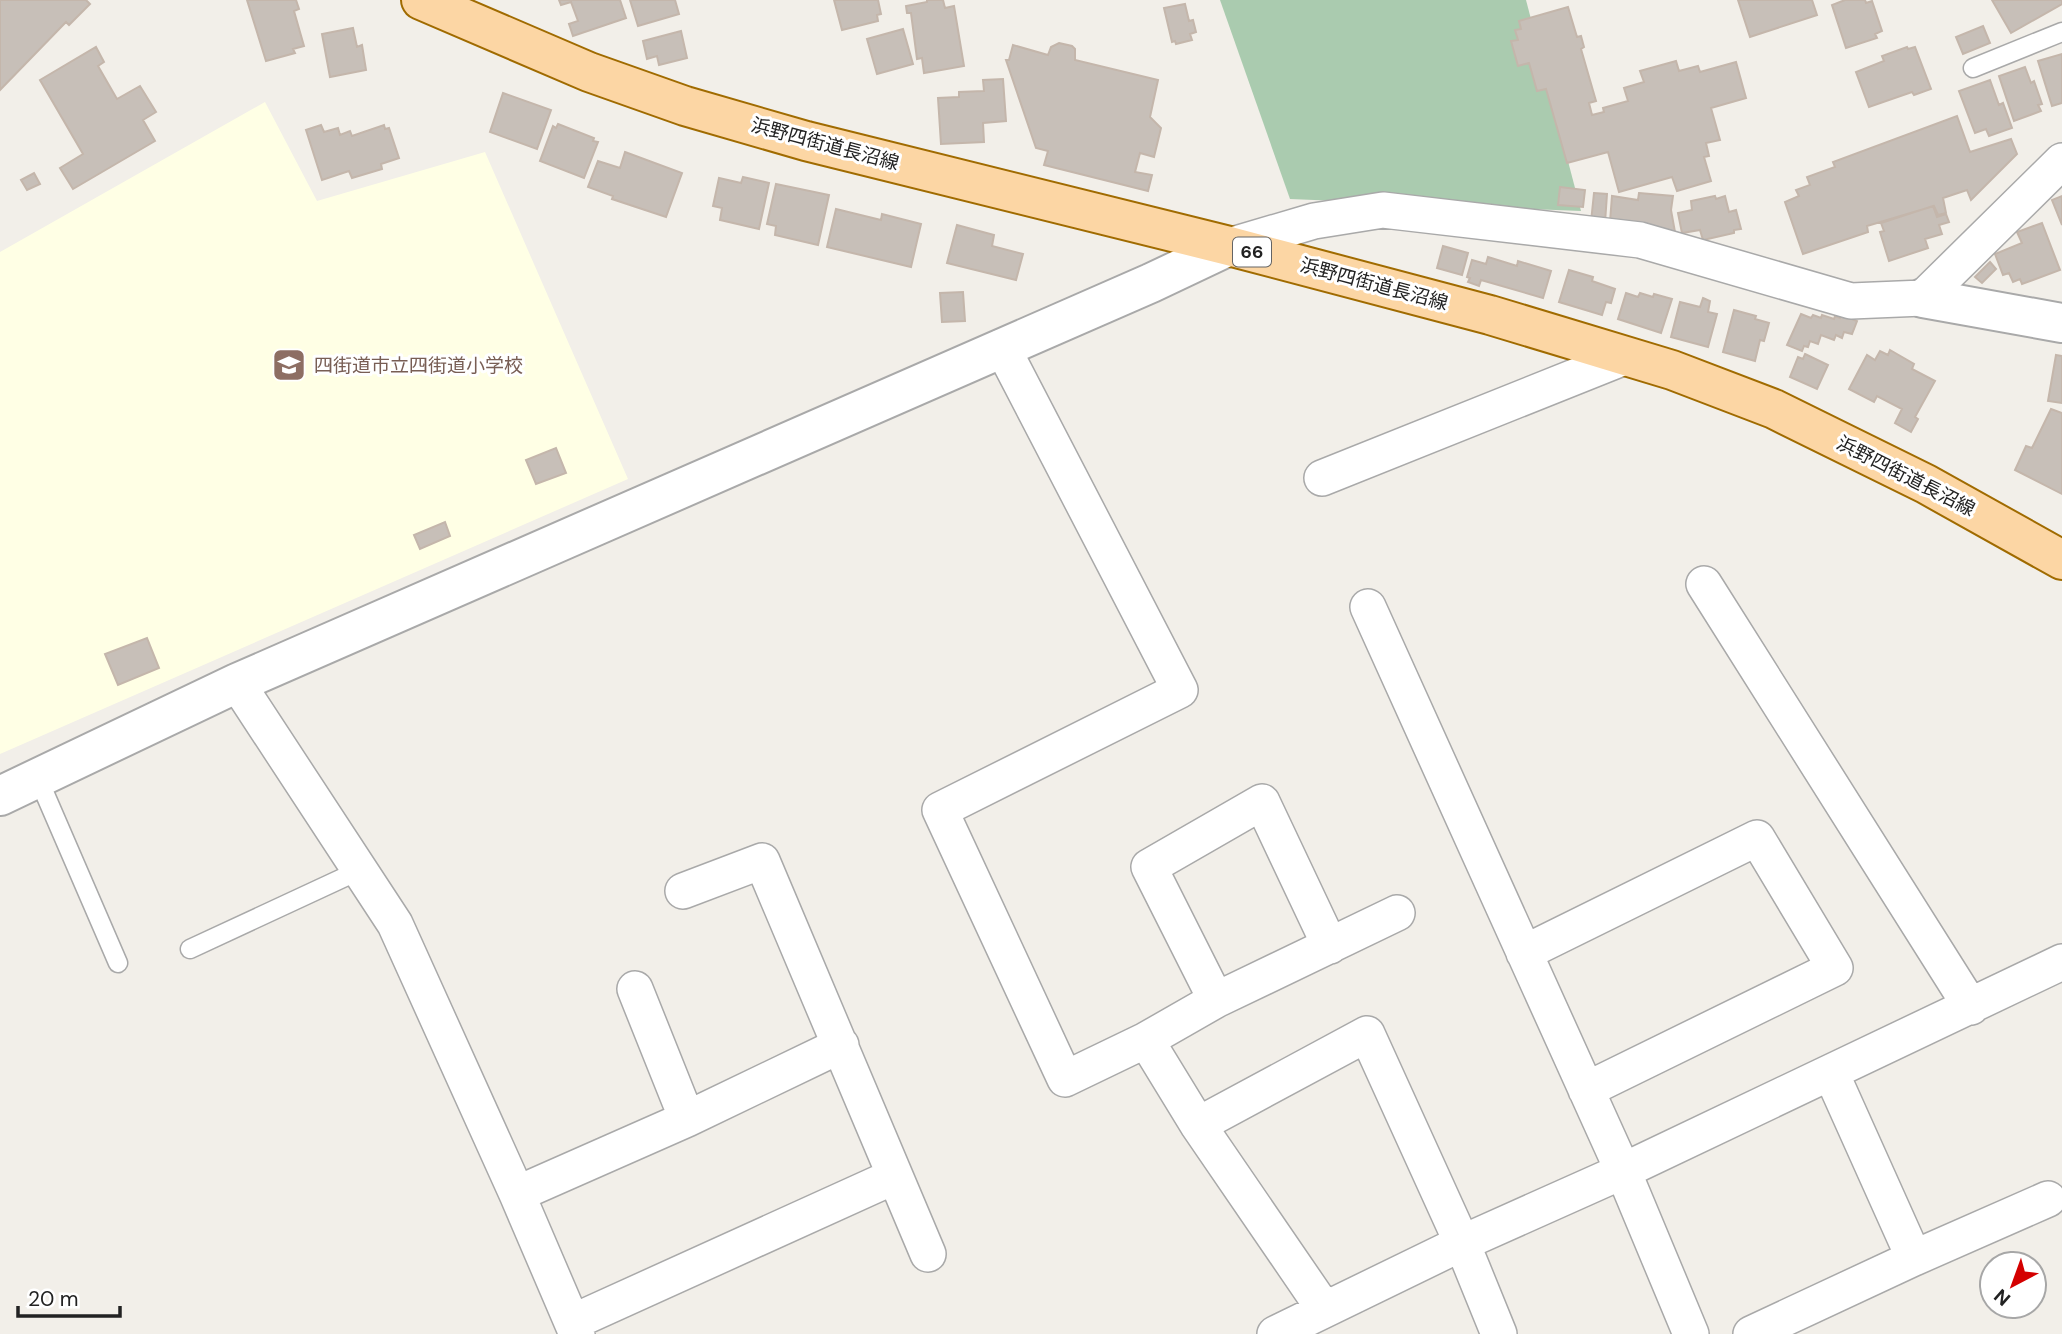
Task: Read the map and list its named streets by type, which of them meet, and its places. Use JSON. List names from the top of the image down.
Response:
{
  "streets": {
    "main road": ["浜野四街道長沼線", "66"]
  },
  "places": {
    "school or university": ["四街道市立四街道小学校"]
  },
  "scale_bar": "20 m",
  "north": "bottom left"
}
